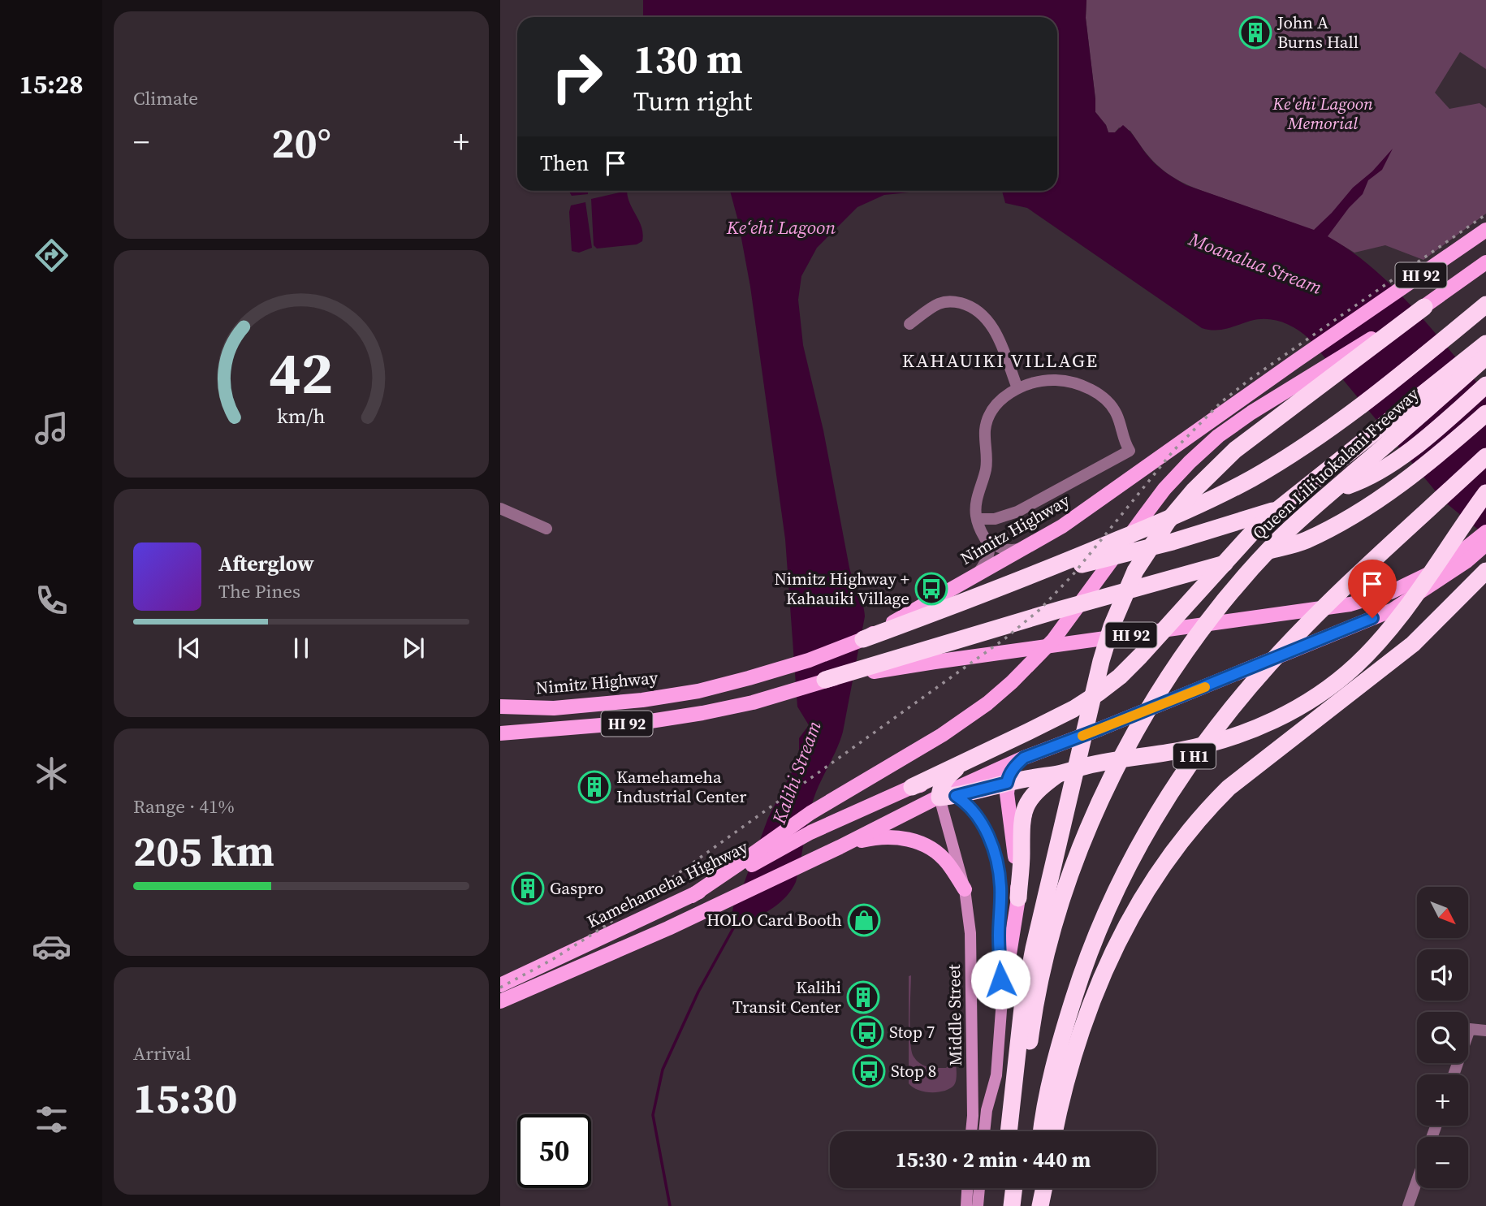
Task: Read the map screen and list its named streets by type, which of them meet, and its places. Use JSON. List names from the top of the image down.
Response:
{
  "streets": {
    "highway": ["Queen Liliʻuokalani Freeway", "I H1"],
    "main road": [
      "HI 92",
      "Nimitz Highway",
      "Kamehameha Highway",
      "Middle Street"
    ]
  },
  "districts": ["KAHAUIKI VILLAGE"],
  "water": ["Keʻehi Lagoon", "Moanalua Stream", "Kalihi Stream"],
  "parks": ["Ke'ehi Lagoon Memorial"],
  "places": {
    "building": [
      "John A Burns Hall",
      "Kamehameha Industrial Center",
      "Gaspro",
      "Kalihi Transit Center"
    ],
    "bus stop": ["Nimitz Highway + Kahauiki Village", "Stop 7", "Stop 8"],
    "shop": ["HOLO Card Booth"]
  },
  "north": "bottom right",
  "page": {
    "tabs": "15:28",
    "tile": [
      "Climate",
      ["Range · 41%", "205 km"],
      ["Arrival", "15:30"]
    ],
    "turn": ["130 m", "Turn right"],
    "heat": ["−", "20°", "+"],
    "then": "Then",
    "song": ["Afterglow", "The Pines"],
    "map_buttons": ["+", "−"],
    "limit": "50",
    "trip": "15:30 · 2 min · 440 m",
    "gauge": ["42", "km/h"]
  }
}
